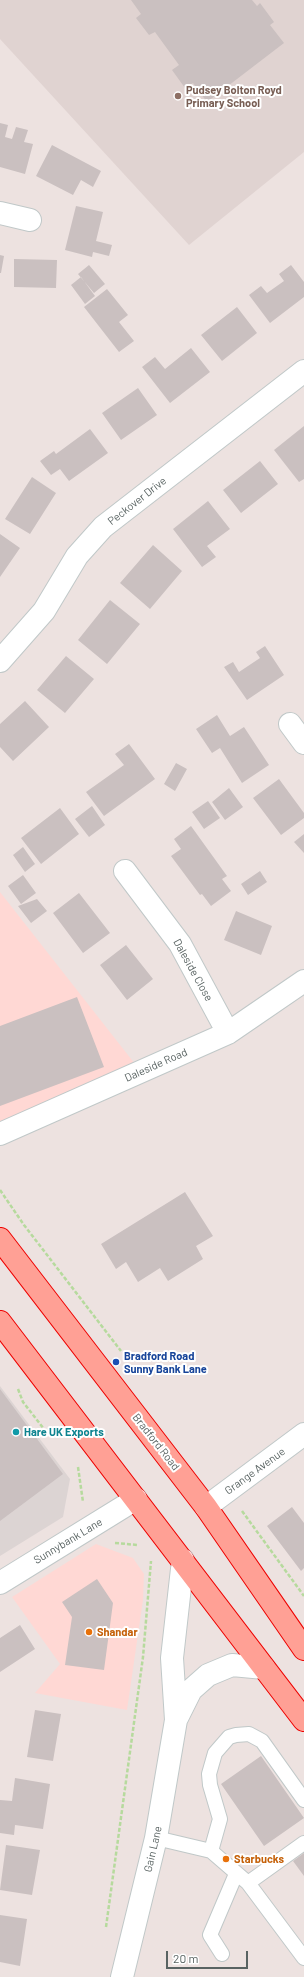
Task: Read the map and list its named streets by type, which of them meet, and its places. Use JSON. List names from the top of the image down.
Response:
{
  "streets": {
    "highway": ["Bradford Road"],
    "street": [
      "Peckover Drive",
      "Daleside Close",
      "Daleside Road",
      "Grange Avenue",
      "Sunnybank Lane",
      "Gain Lane"
    ]
  },
  "crossings": [
    ["Daleside Close", "Daleside Road"],
    ["Bradford Road", "Grange Avenue"]
  ],
  "places": [
    "Pudsey Bolton Royd Primary School",
    "Bradford Road Sunny Bank Lane",
    "Hare UK Exports",
    "Shandar",
    "Starbucks"
  ],
  "scale_bar": "20 m"
}
